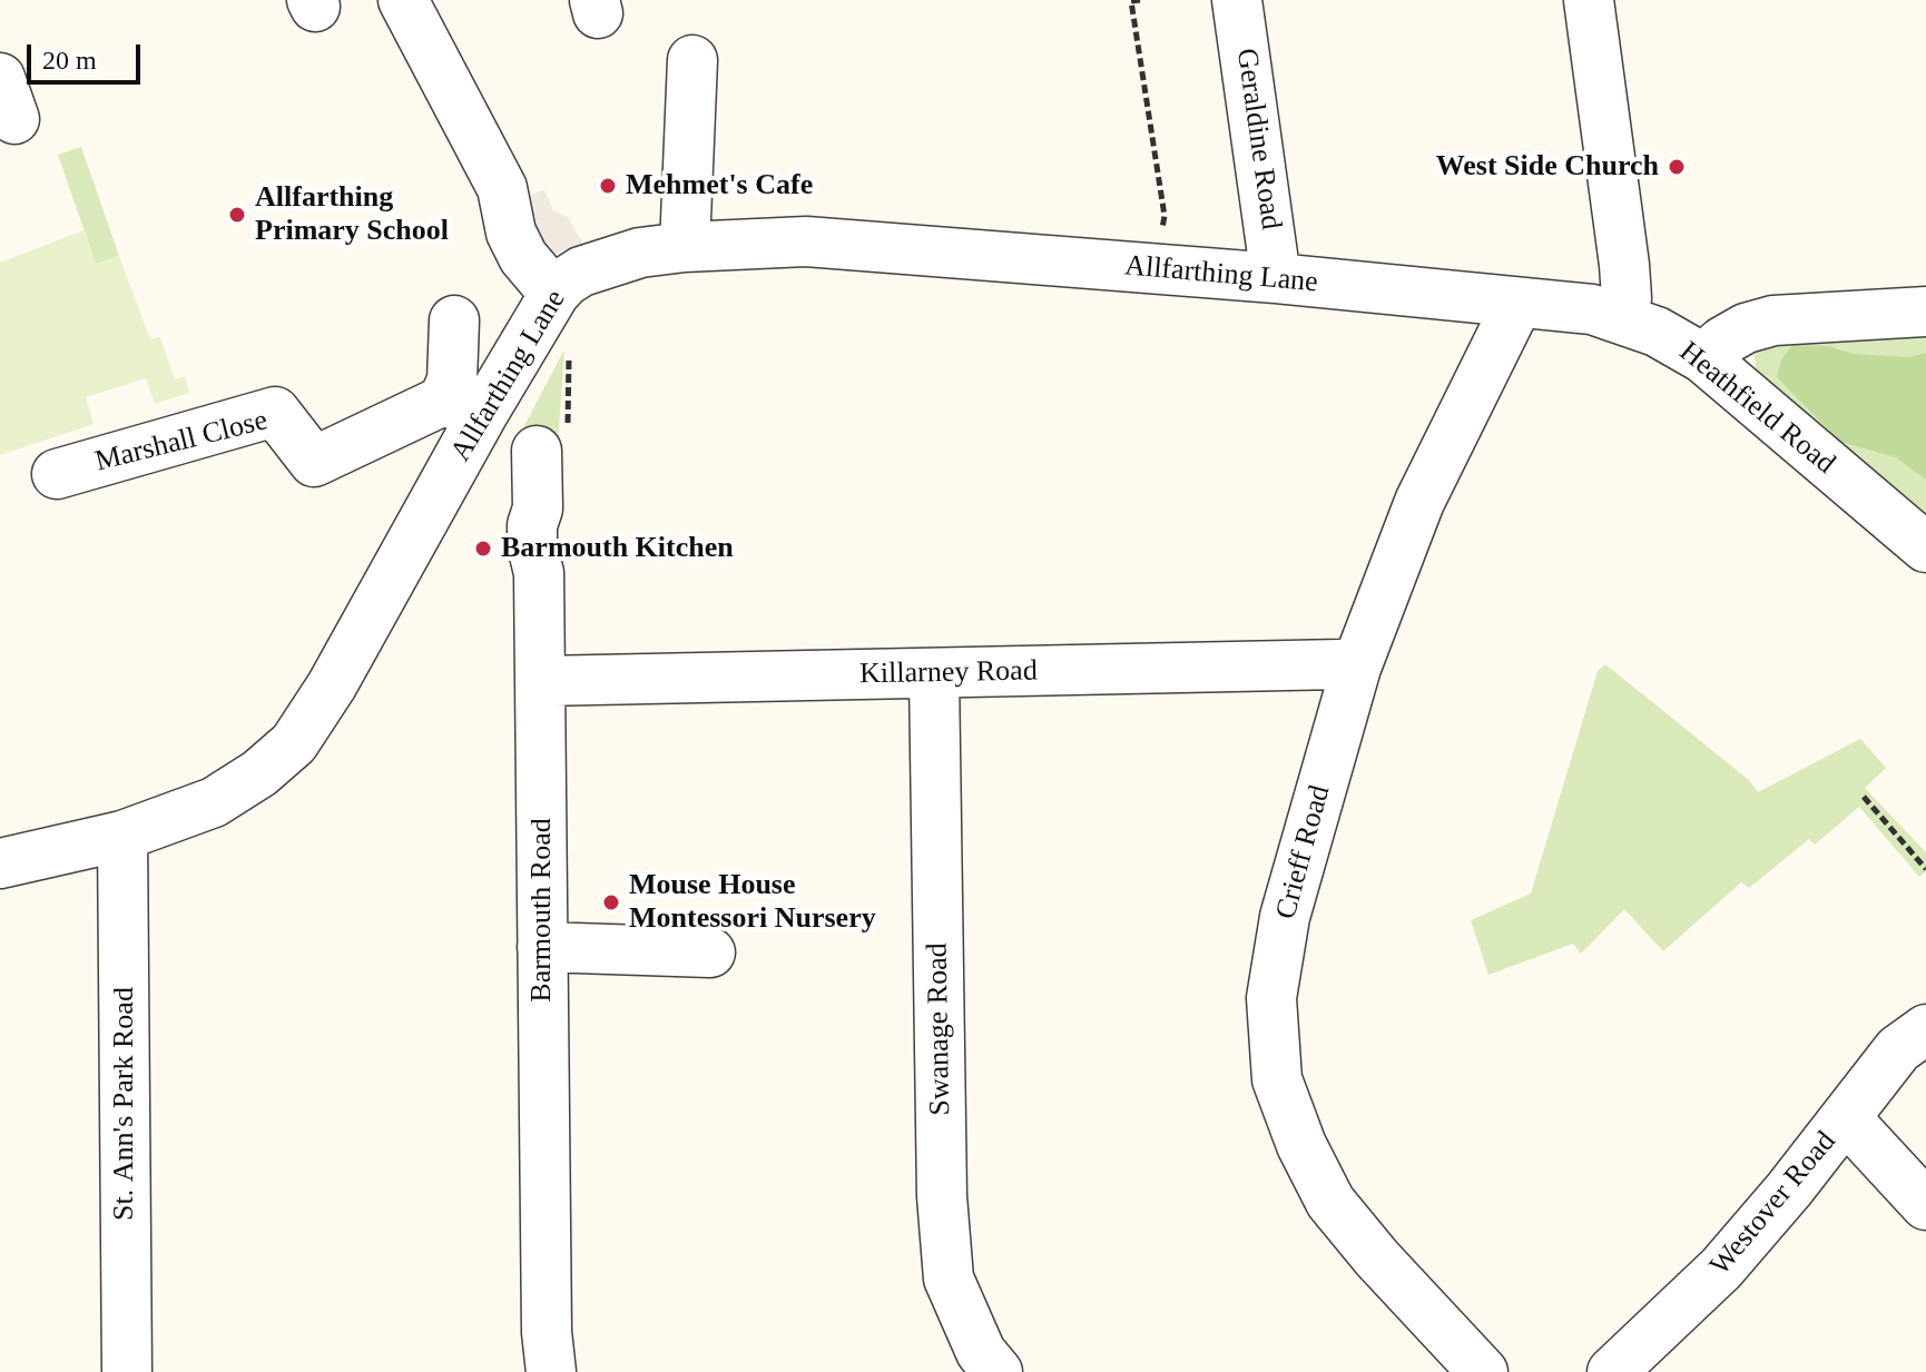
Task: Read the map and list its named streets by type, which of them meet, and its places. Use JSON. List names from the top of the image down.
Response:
{
  "streets": {
    "street": [
      "Geraldine Road",
      "Allfarthing Lane",
      "Heathfield Road",
      "Marshall Close",
      "Killarney Road",
      "Crieff Road",
      "Barmouth Road",
      "Swanage Road",
      "St. Ann's Park Road",
      "Westover Road"
    ]
  },
  "crossings": [
    ["Geraldine Road", "Allfarthing Lane"],
    ["Allfarthing Lane", "Heathfield Road"],
    ["Allfarthing Lane", "Marshall Close"],
    ["Allfarthing Lane", "Crieff Road"],
    ["Allfarthing Lane", "St. Ann's Park Road"],
    ["Heathfield Road", "Crieff Road"],
    ["Killarney Road", "Crieff Road"],
    ["Killarney Road", "Barmouth Road"],
    ["Killarney Road", "Swanage Road"]
  ],
  "places": [
    "West Side Church",
    "Mehmet's Cafe",
    "Allfarthing Primary School",
    "Barmouth Kitchen",
    "Mouse House Montessori Nursery"
  ],
  "scale_bar": "20 m"
}
